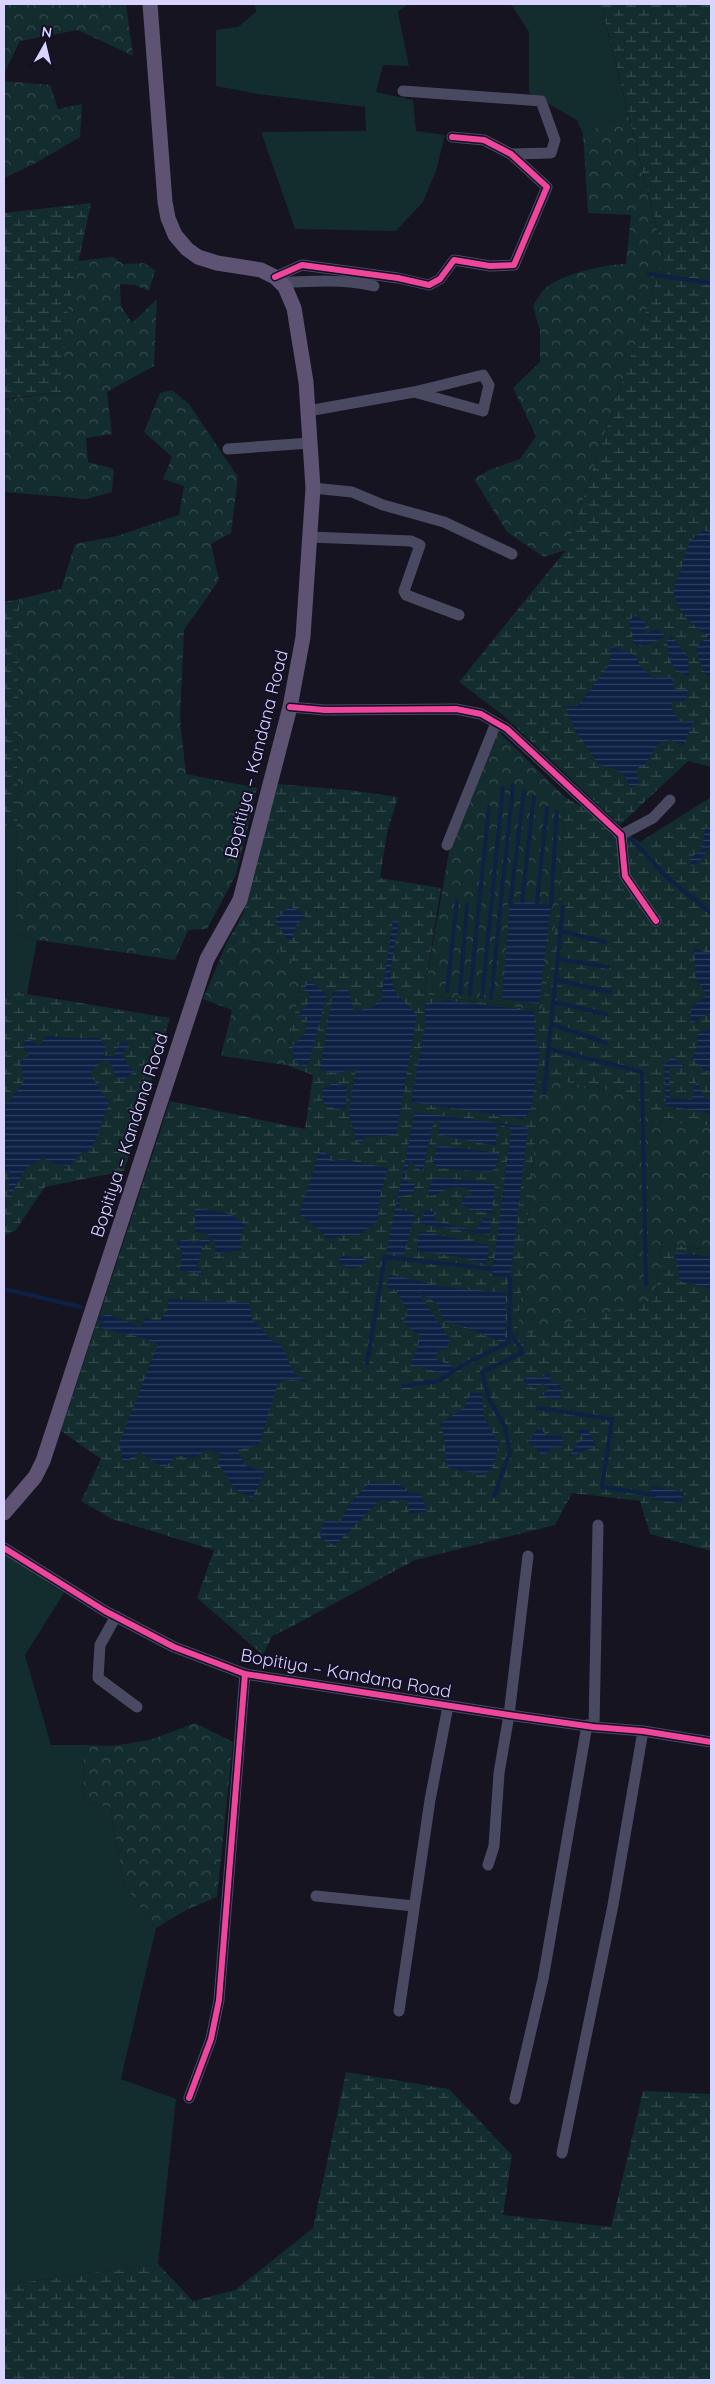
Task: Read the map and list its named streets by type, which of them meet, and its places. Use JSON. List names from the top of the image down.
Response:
{
  "streets": {
    "main road": ["Bopitiya – Kandana Road"]
  },
  "north": "top"
}
